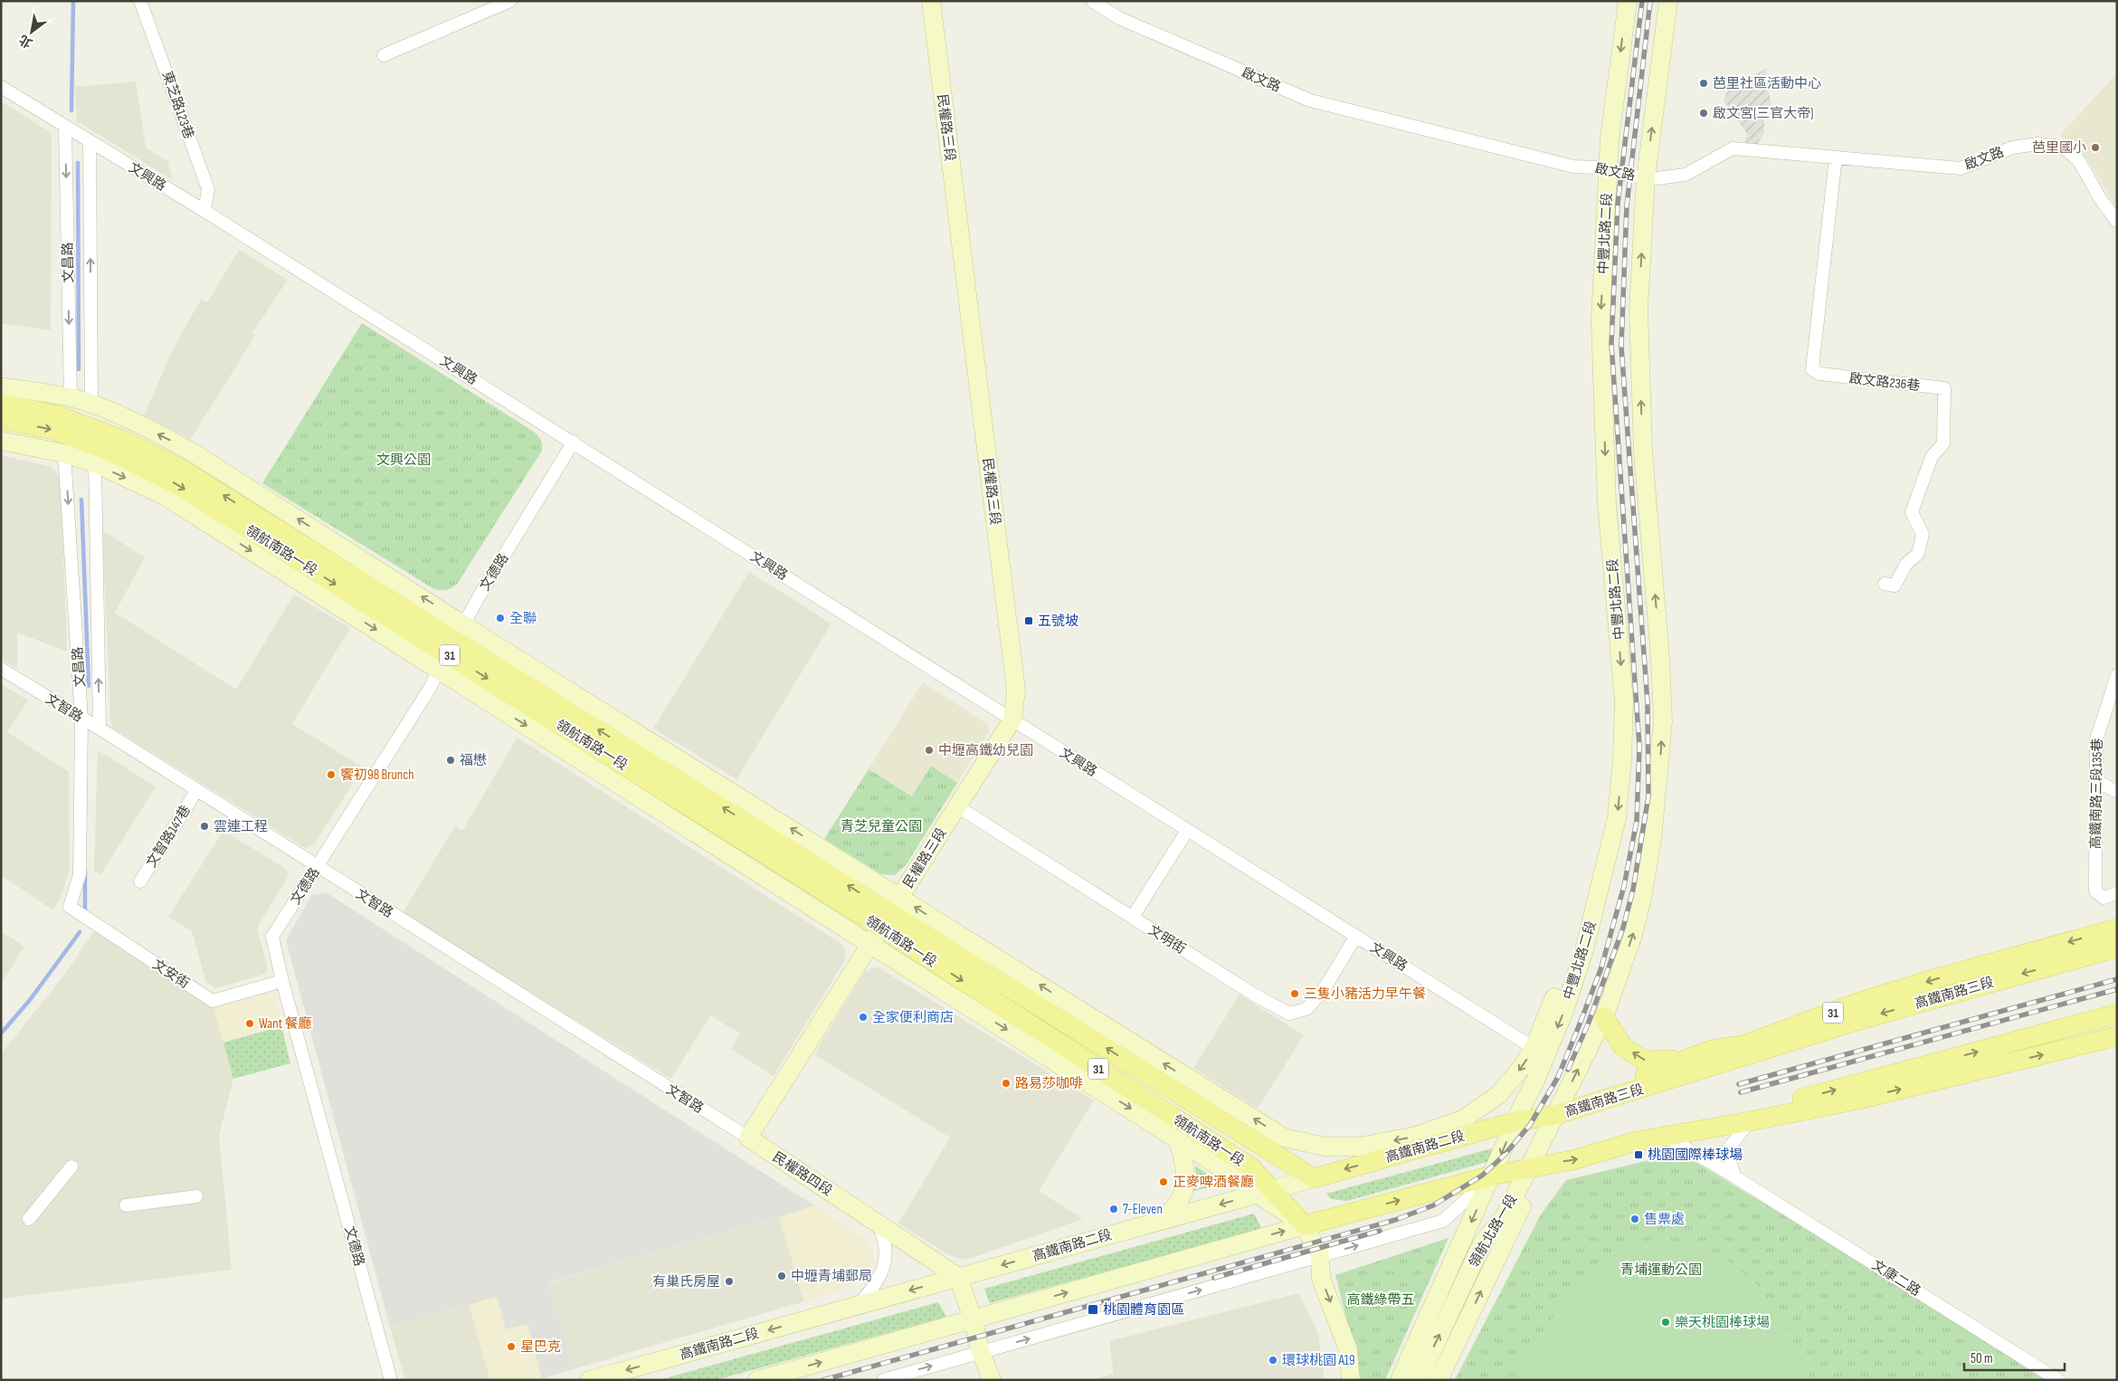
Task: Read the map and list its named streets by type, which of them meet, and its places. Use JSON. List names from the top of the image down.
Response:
{
  "streets": {
    "main road": [
      "領航南路一段",
      "31",
      "高鐵南路三段",
      "高鐵南路二段"
    ],
    "street": [
      "啟文路",
      "東芝路123巷",
      "民權路三段",
      "文興路",
      "中豐北路二段",
      "文昌路",
      "啟文路236巷",
      "文德路",
      "文智路",
      "高鐵南路三段135巷",
      "文智路147巷",
      "文明街",
      "文安街",
      "民權路四段",
      "領航北路一段",
      "文康二路"
    ]
  },
  "crossings": [
    ["啟文路", "中豐北路二段"],
    ["啟文路", "啟文路236巷"],
    ["東芝路123巷", "文興路"],
    ["民權路三段", "文興路"],
    ["民權路三段", "領航南路一段"],
    ["民權路三段", "文明街"],
    ["文興路", "文昌路"],
    ["文興路", "文德路"],
    ["文興路", "文明街"],
    ["文興路", "高鐵南路二段"],
    ["中豐北路二段", "高鐵南路二段"],
    ["中豐北路二段", "領航北路一段"],
    ["文昌路", "領航南路一段"],
    ["文昌路", "文智路"],
    ["文昌路", "文安街"],
    ["領航南路一段", "文德路"],
    ["領航南路一段", "31"],
    ["領航南路一段", "高鐵南路二段"],
    ["文德路", "文智路"],
    ["文德路", "文安街"],
    ["31", "高鐵南路二段"],
    ["文智路", "文智路147巷"],
    ["文智路", "民權路四段"],
    ["高鐵南路三段", "高鐵南路二段"],
    ["高鐵南路二段", "民權路四段"]
  ],
  "parks": [
    "文興公園",
    "青芝兒童公園",
    "青埔運動公園",
    "高鐵綠帶五"
  ],
  "places": {
    "other": [
      "芭里社區活動中心",
      "啟文宮(三官大帝)",
      "芭里國小",
      "全聯",
      "中壢高鐵幼兒園",
      "福懋",
      "饗初98 Brunch",
      "雲連工程",
      "三隻小豬活力早午餐",
      "全家便利商店",
      "Want 餐廳",
      "路易莎咖啡",
      "正麥啤酒餐廳",
      "7-Eleven",
      "售票處",
      "中壢青埔郵局",
      "有巢氏房屋",
      "樂天桃園棒球場",
      "星巴克",
      "環球桃園 A19"
    ],
    "transit": ["五號坡", "桃園國際棒球場", "桃園體育園區"]
  },
  "scale_bar": "50 m",
  "north": "bottom left"
}
